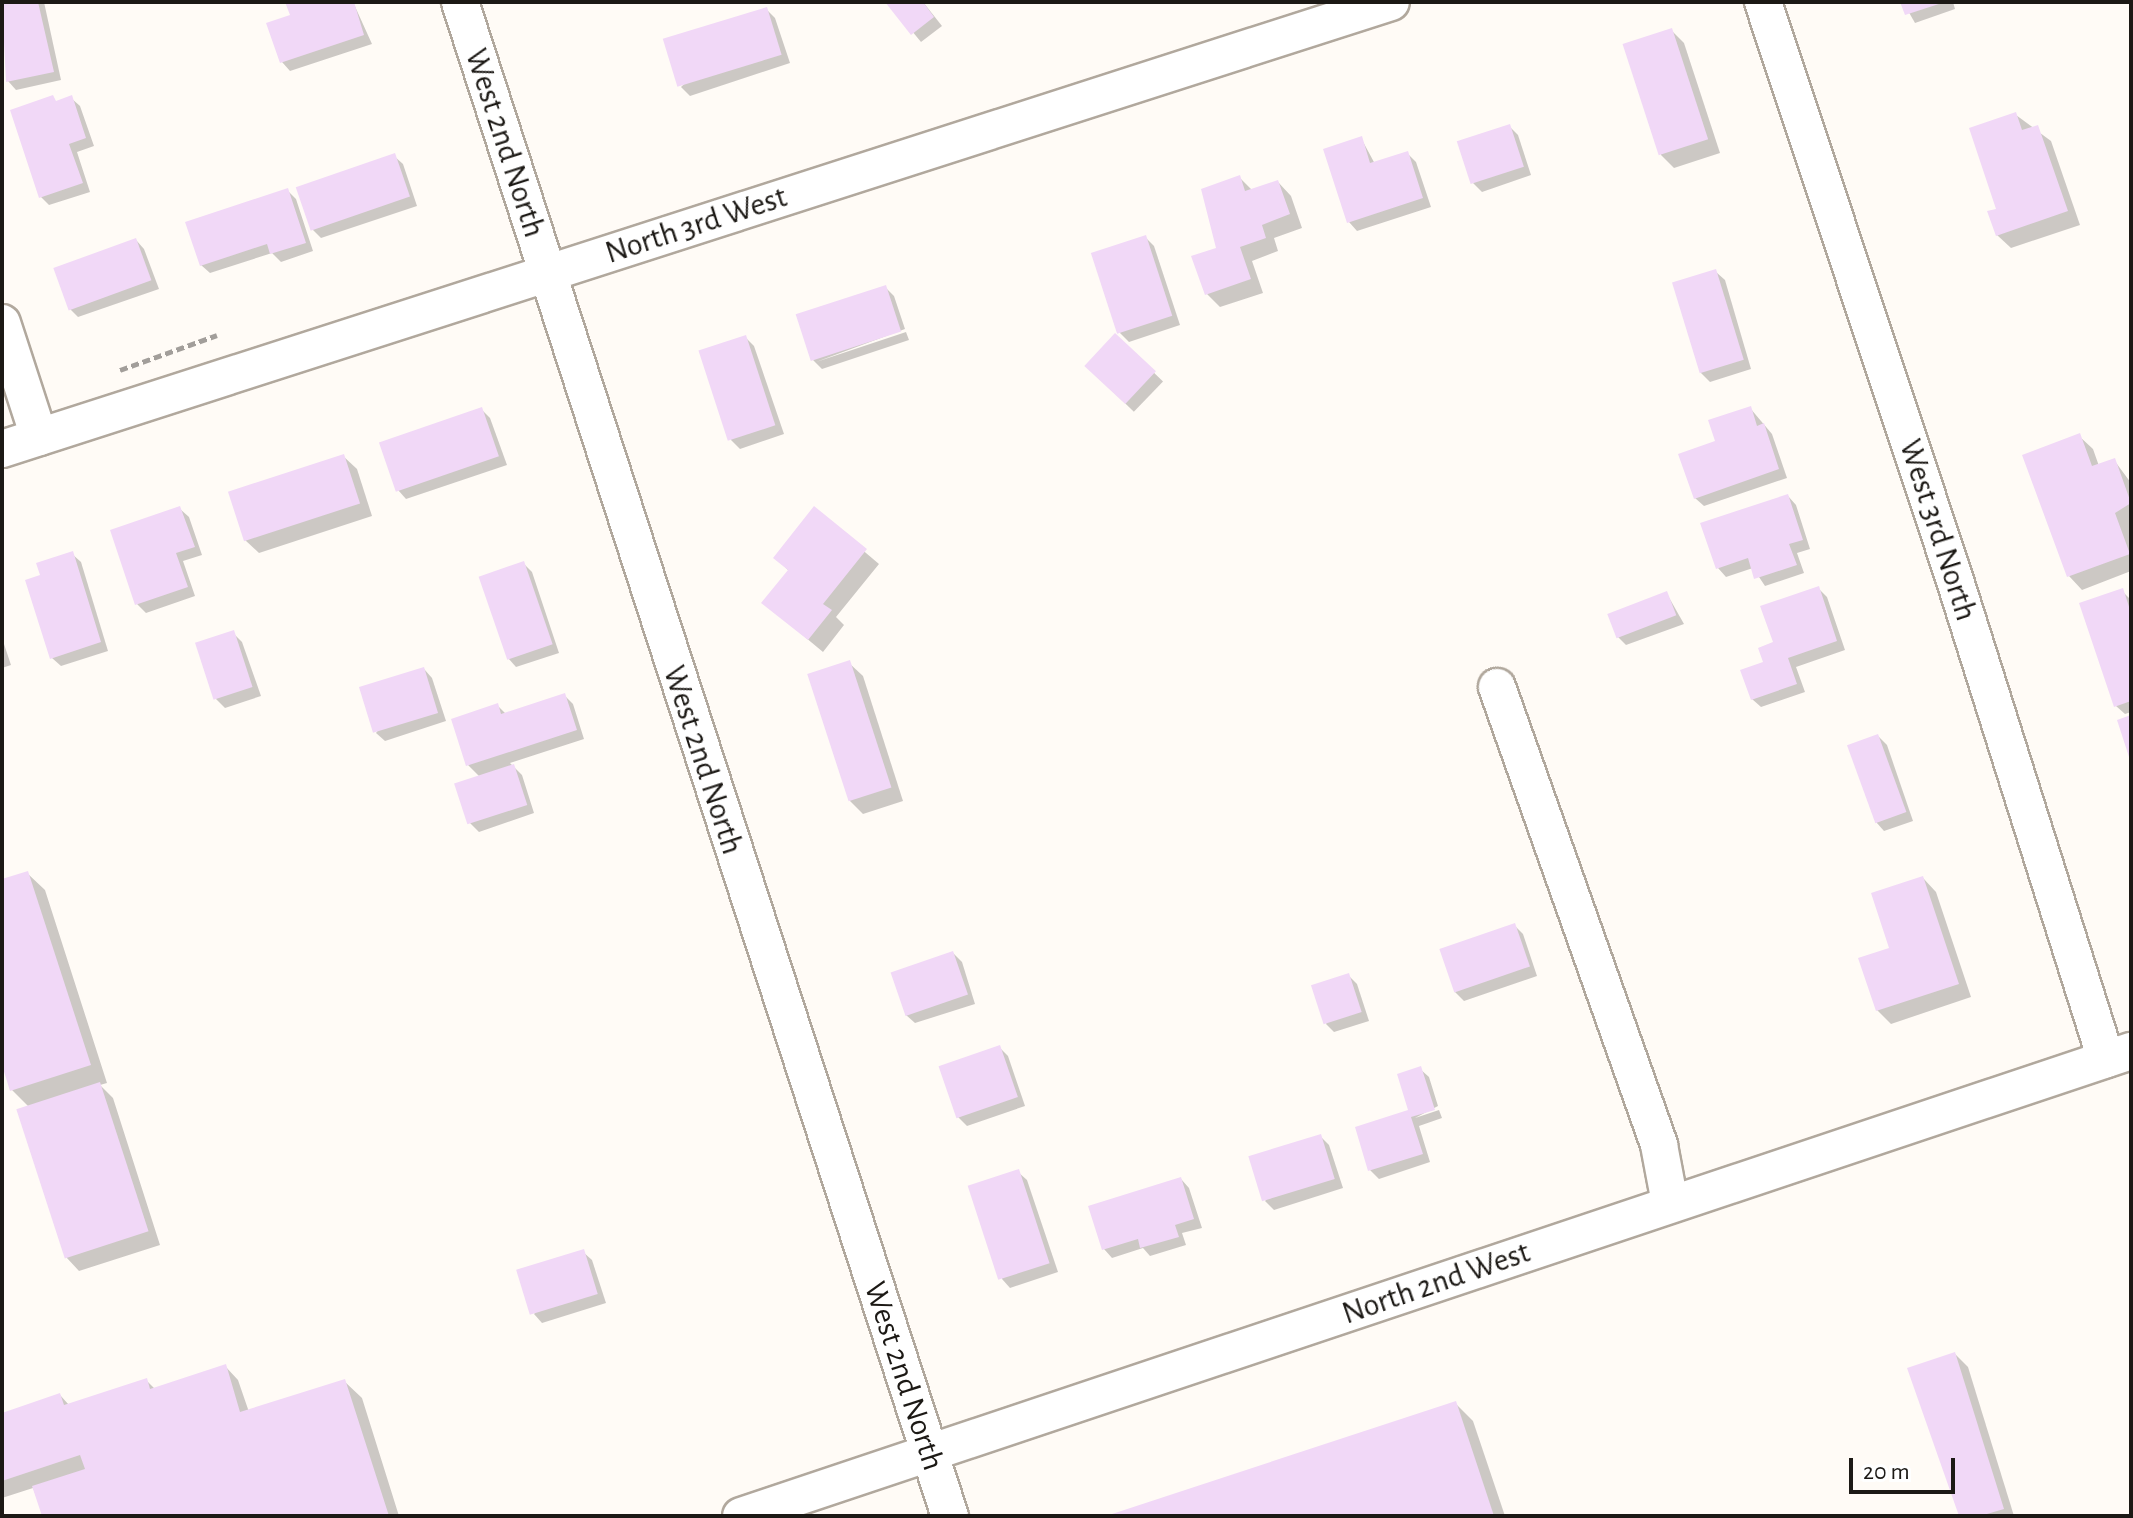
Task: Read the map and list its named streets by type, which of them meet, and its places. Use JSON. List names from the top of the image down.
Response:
{
  "streets": {
    "street": [
      "West 2nd North",
      "North 3rd West",
      "West 3rd North",
      "North 2nd West"
    ]
  },
  "crossings": [
    ["West 2nd North", "North 3rd West"],
    ["West 2nd North", "North 2nd West"],
    ["West 3rd North", "North 2nd West"]
  ],
  "scale_bar": "20 m"
}
